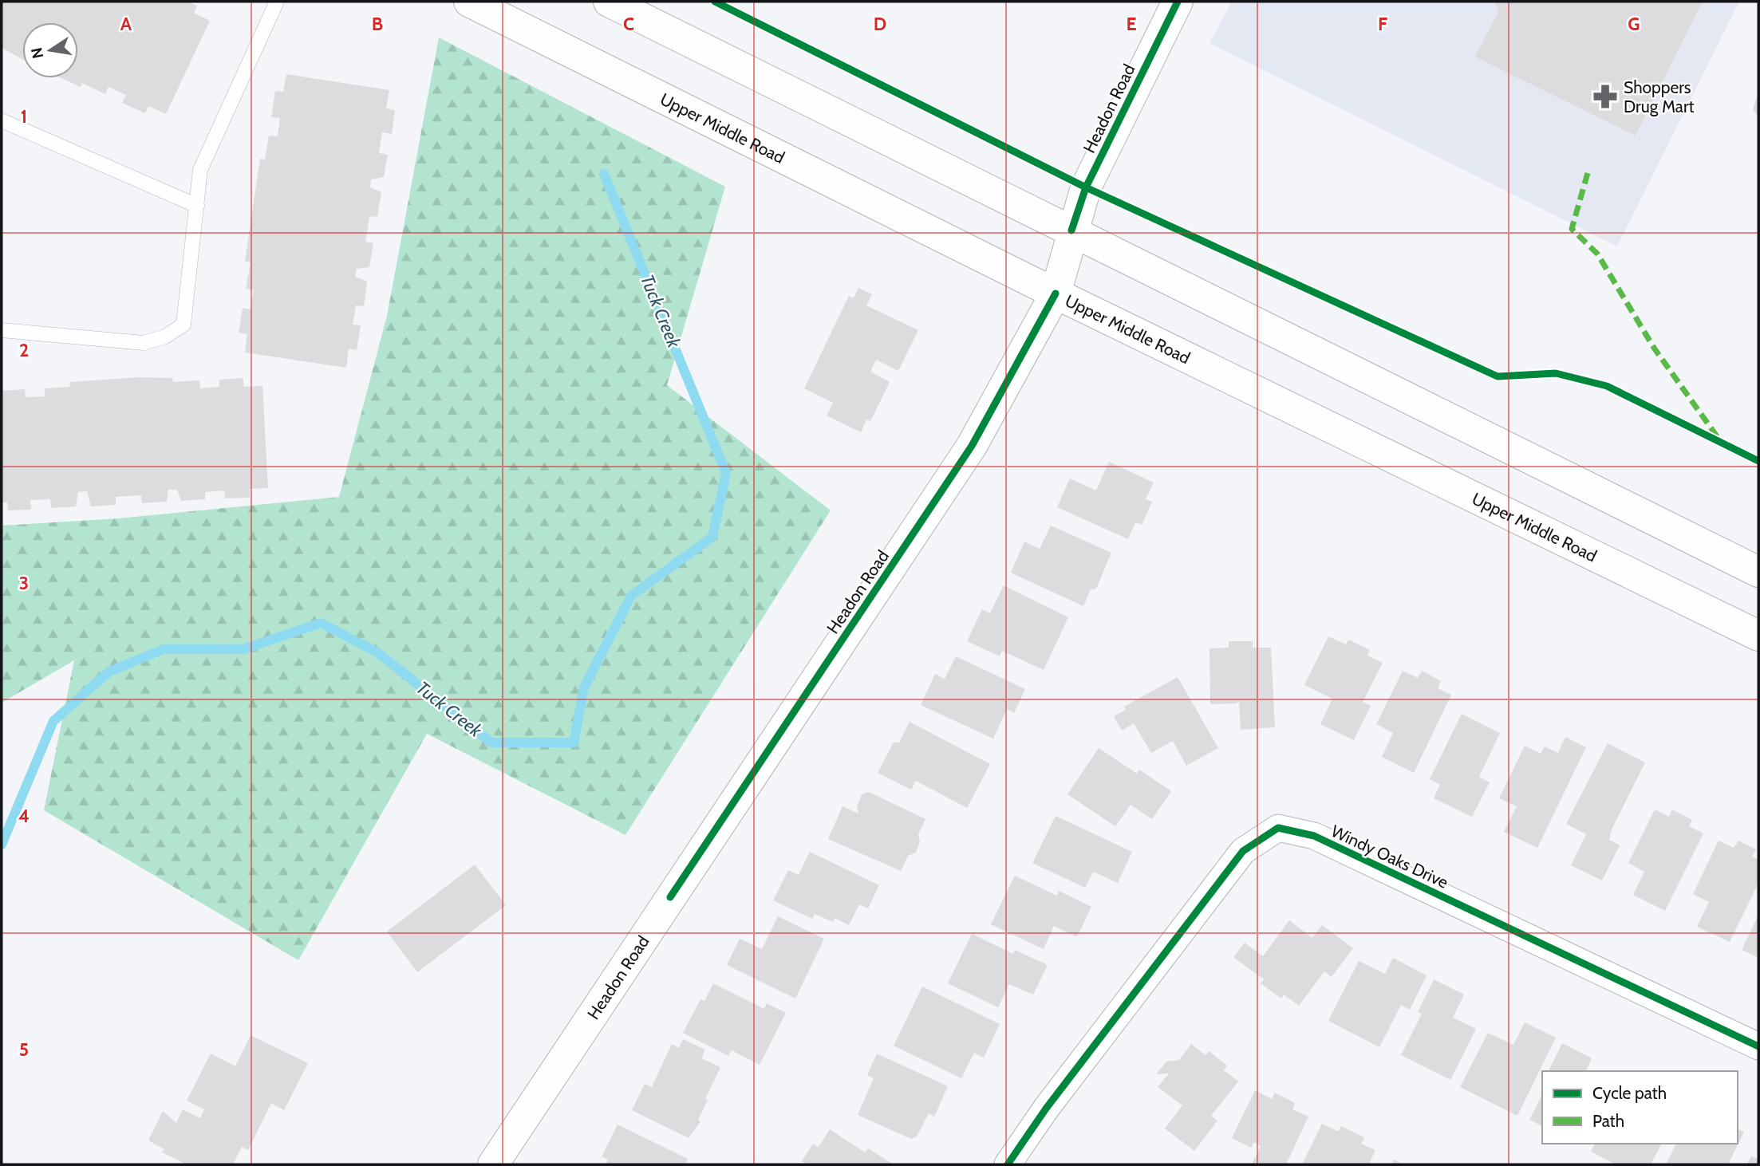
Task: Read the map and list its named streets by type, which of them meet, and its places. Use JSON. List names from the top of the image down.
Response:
{
  "streets": {
    "main road": ["Headon Road", "Upper Middle Road"],
    "street": ["Windy Oaks Drive"]
  },
  "crossings": [
    ["Headon Road", "Upper Middle Road"]
  ],
  "water": ["Tuck Creek"],
  "places": {
    "pharmacy": ["Shoppers Drug Mart"]
  },
  "legend": ["Cycle path", "Path"],
  "north": "left",
  "grid": {
    "columns": [
      "A",
      "B",
      "C",
      "D",
      "E",
      "F",
      "G"
    ],
    "rows": [
      "1",
      "2",
      "3",
      "4",
      "5"
    ]
  }
}
